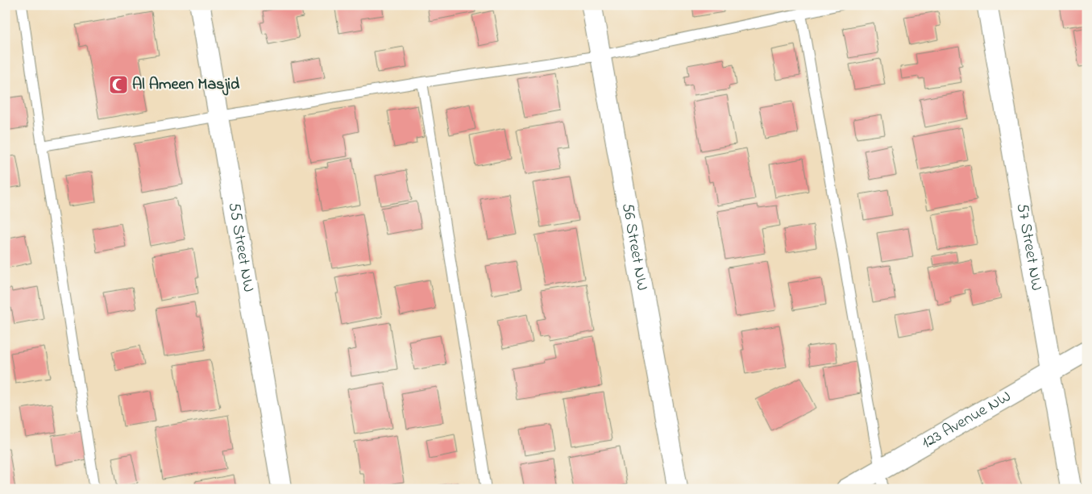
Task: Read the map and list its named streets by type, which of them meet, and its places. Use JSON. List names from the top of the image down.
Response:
{
  "streets": {
    "street": [
      "56 Street NW",
      "55 Street NW",
      "57 Street NW",
      "123 Avenue NW"
    ]
  },
  "crossings": [
    ["57 Street NW", "123 Avenue NW"]
  ],
  "places": {
    "mosque": ["Al Ameen Masjid"]
  }
}
